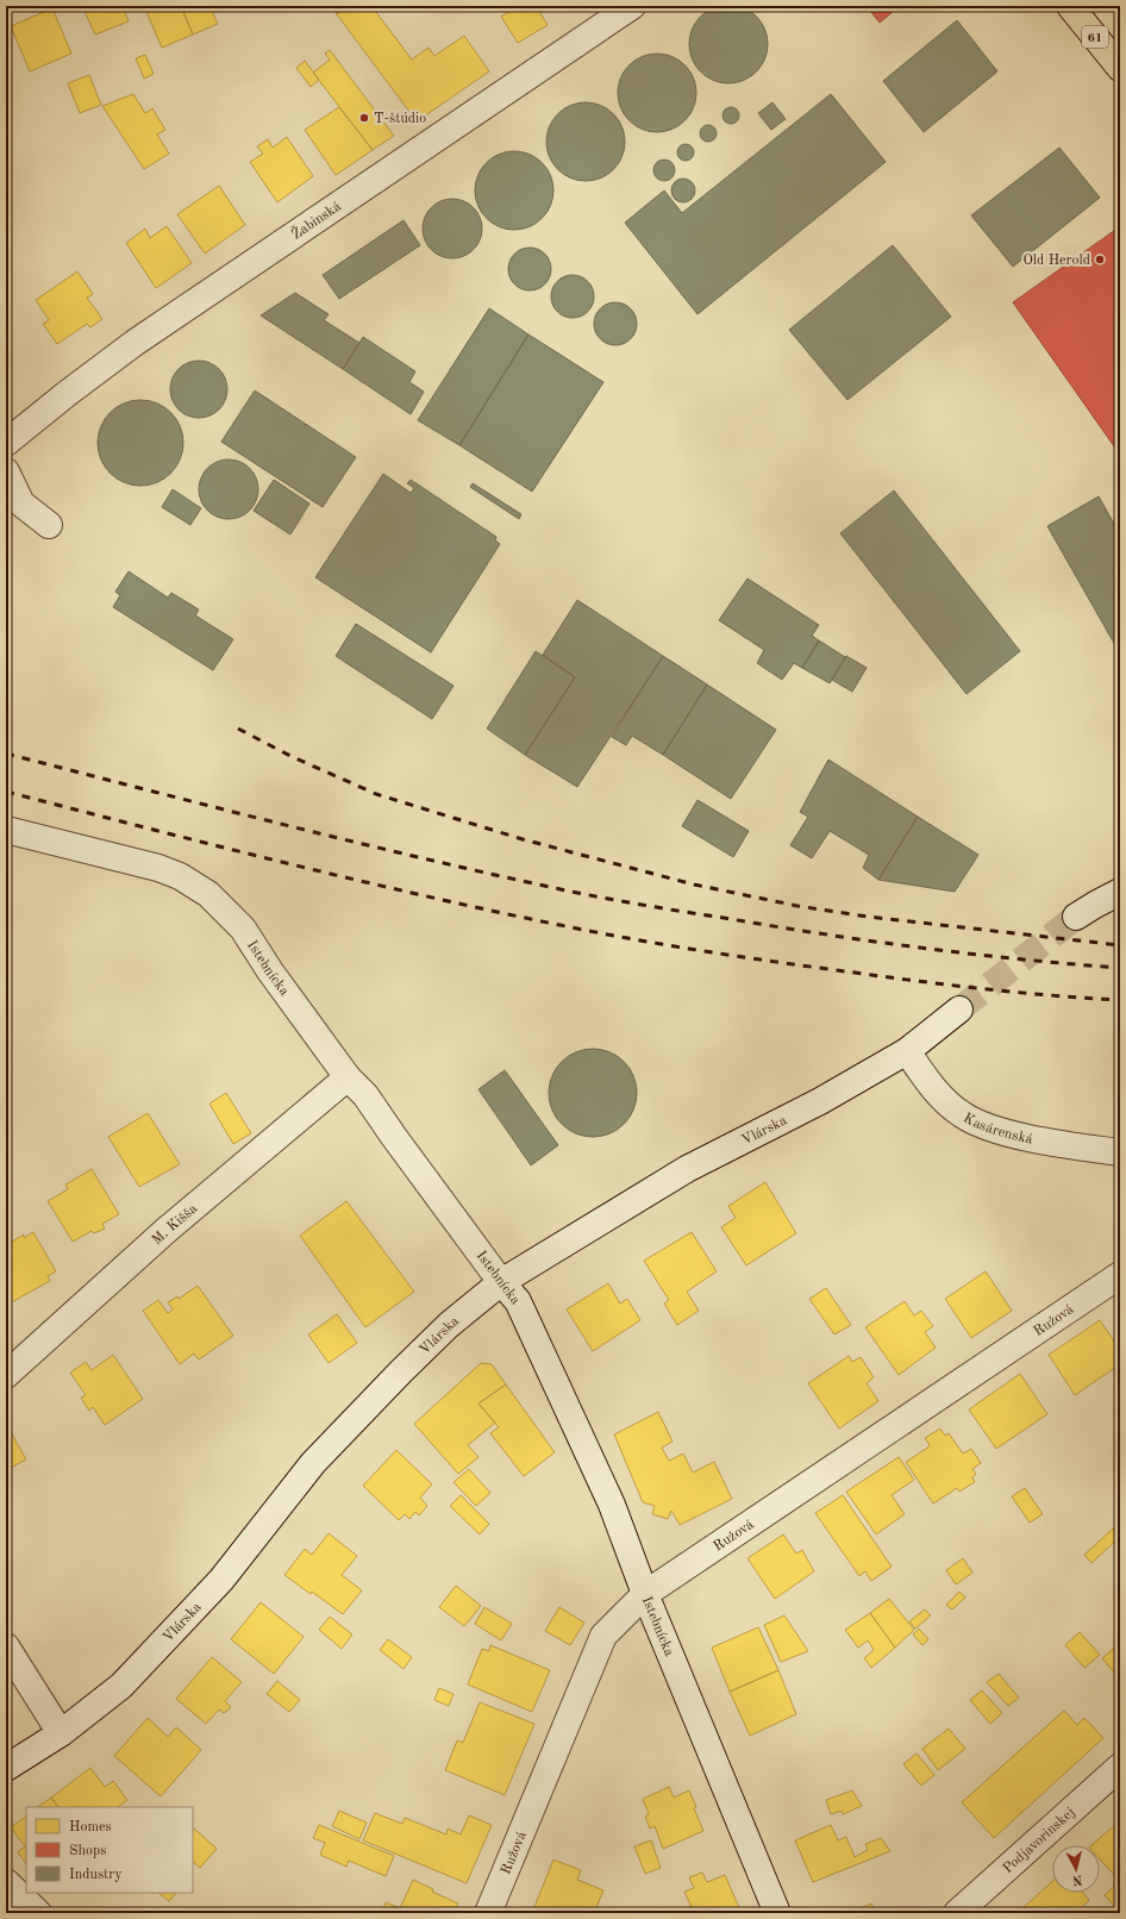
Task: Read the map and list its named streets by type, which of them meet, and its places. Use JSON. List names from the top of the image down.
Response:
{
  "streets": {
    "main road": ["61"],
    "street": [
      "Žabinská",
      "Istebnícka",
      "Kasárenská",
      "Vlárska",
      "M. Kišša",
      "Ružová",
      "Podjavorinskej"
    ]
  },
  "crossings": [
    ["Istebnícka", "Vlárska"],
    ["Istebnícka", "M. Kišša"],
    ["Istebnícka", "Ružová"],
    ["Kasárenská", "Vlárska"]
  ],
  "places": ["T-štúdio", "Old Herold"],
  "legend": ["Homes", "Shops", "Industry"],
  "north": "bottom"
}
